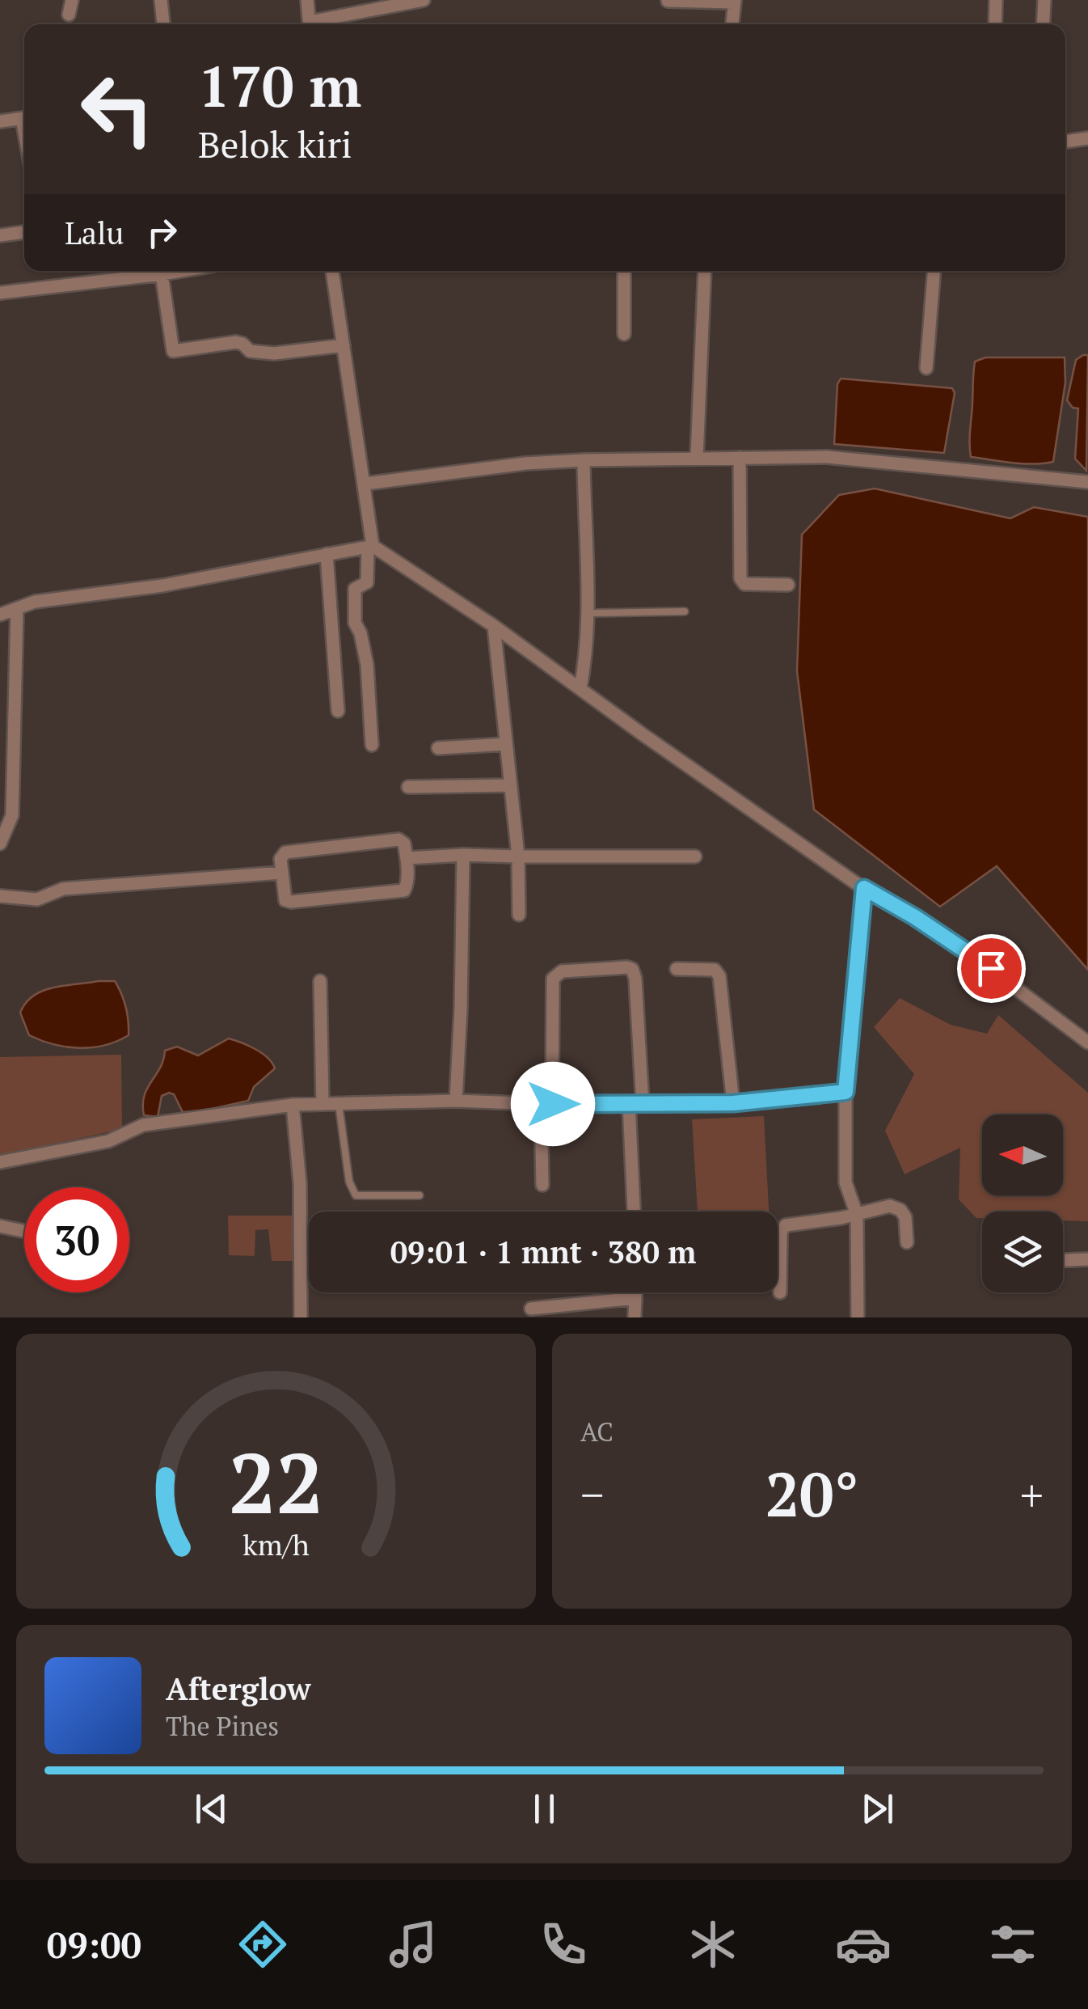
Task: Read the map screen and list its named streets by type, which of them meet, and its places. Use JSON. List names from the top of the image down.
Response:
{
  "north": "left",
  "page": {
    "turn": ["170 m", "Belok kiri"],
    "then": "Lalu",
    "limit": "30",
    "trip": "09:01 · 1 mnt · 380 m",
    "tile": "AC",
    "heat": ["−", "20°", "+"],
    "song": ["Afterglow", "The Pines"],
    "tabs": "09:00",
    "gauge": ["22", "km/h"]
  }
}
